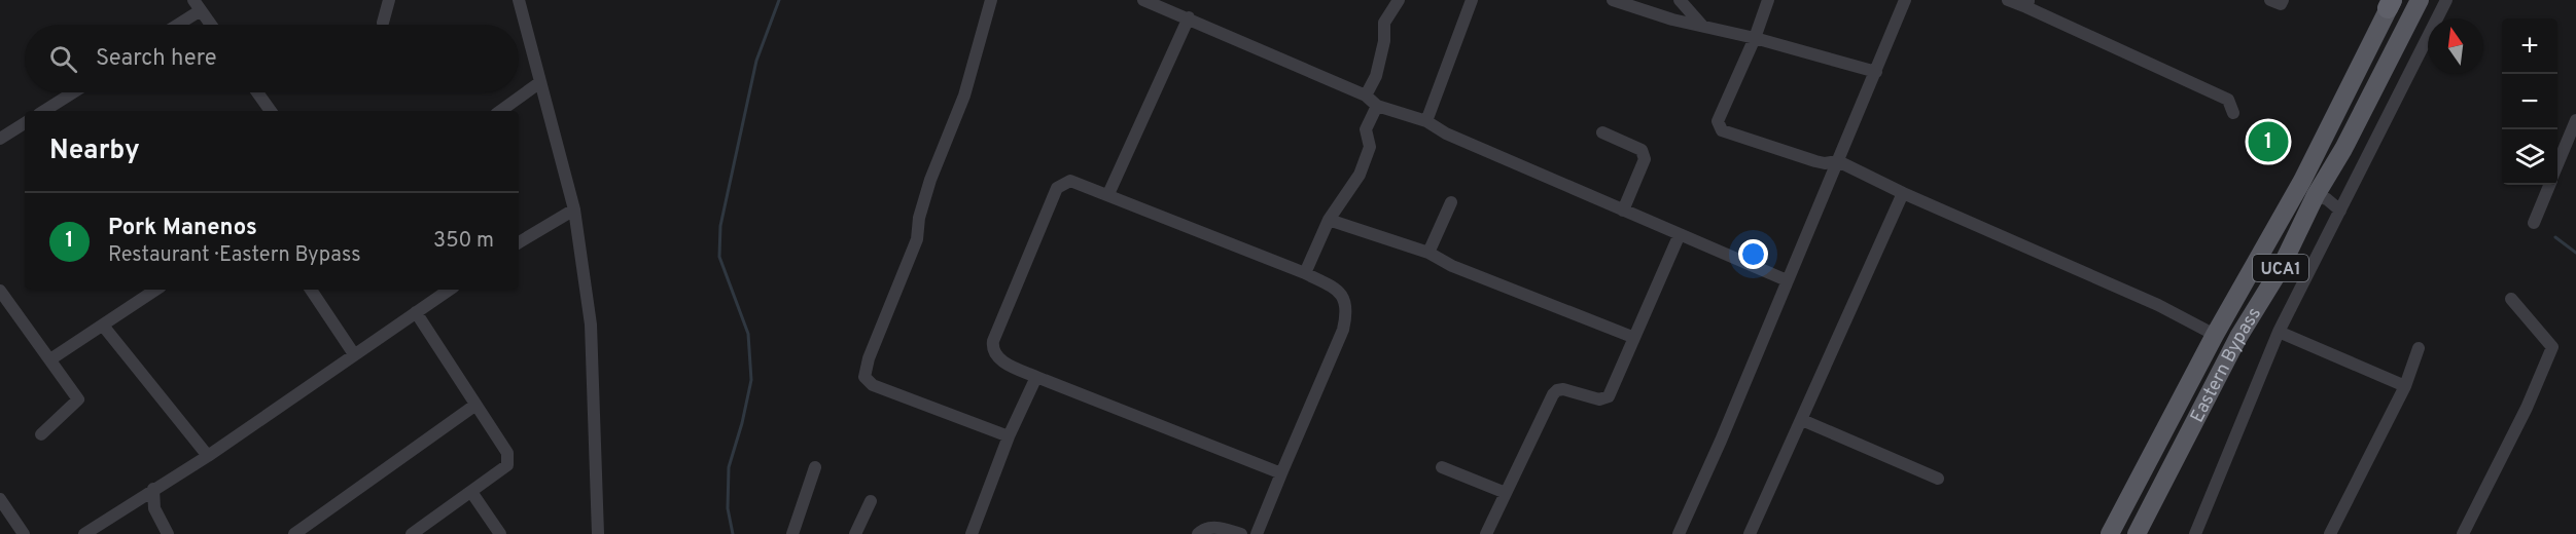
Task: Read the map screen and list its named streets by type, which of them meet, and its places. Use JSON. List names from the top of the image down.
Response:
{
  "streets": {
    "main road": ["UCA1", "Eastern Bypass"]
  },
  "north": "top",
  "page": {
    "map_buttons": ["+", "−"],
    "search": "Search here",
    "heading": "Nearby",
    "pins": "1",
    "list": [
      {
        "mark": "1",
        "name": "Pork Manenos",
        "note": "Restaurant · Eastern Bypass",
        "value": "350 m"
      }
    ]
  }
}
